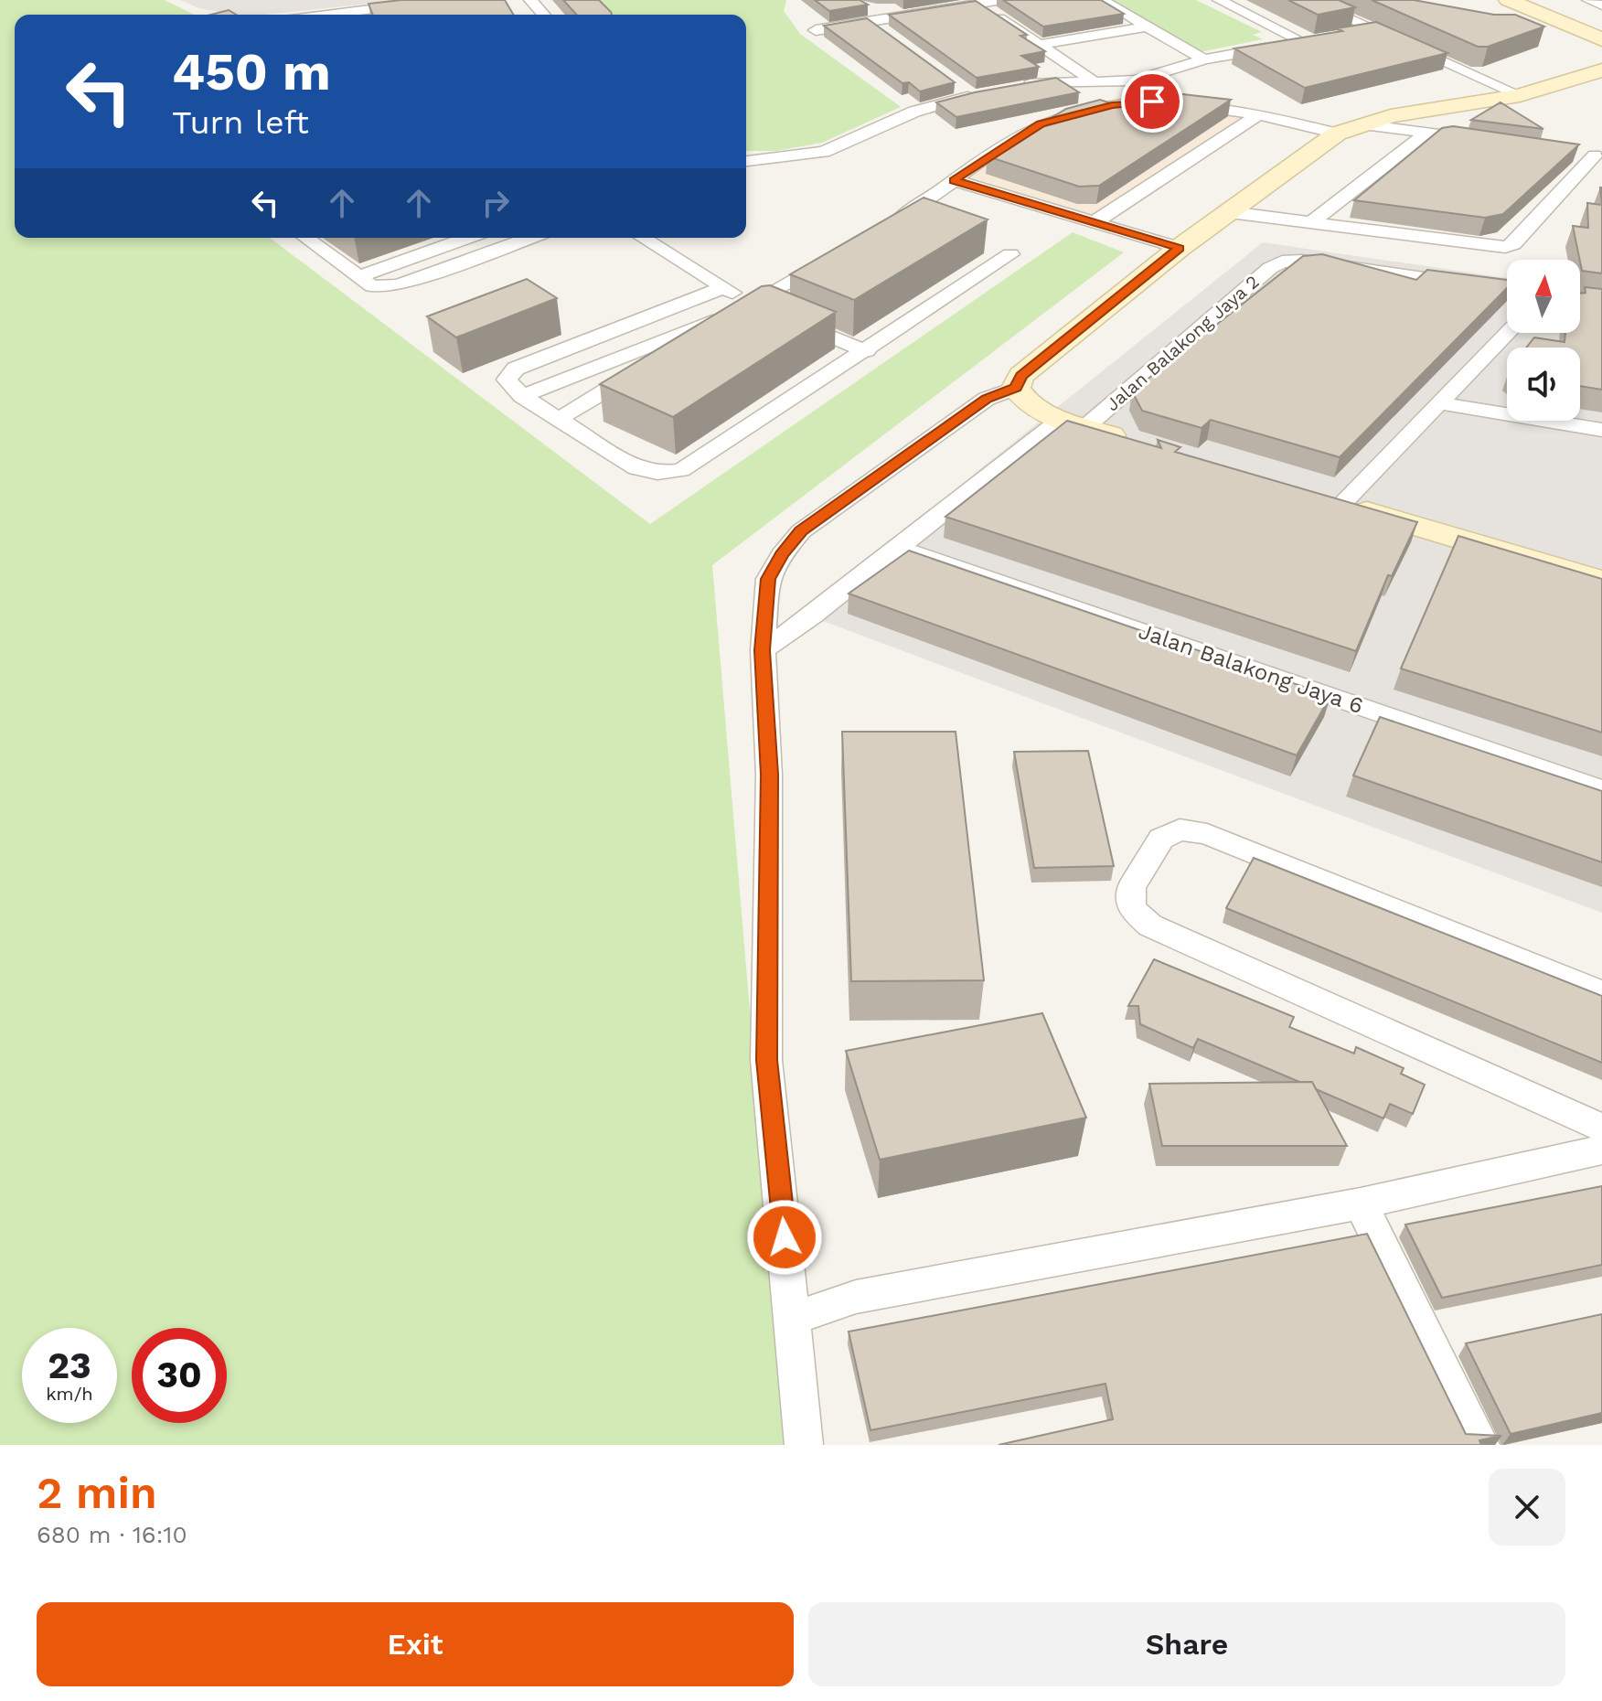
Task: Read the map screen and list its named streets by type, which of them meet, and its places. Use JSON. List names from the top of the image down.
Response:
{
  "streets": {
    "street": ["Jalan Balakong Jaya 2", "Jalan Balakong Jaya 6"]
  },
  "crossings": [
    ["Jalan Balakong Jaya 2", "Jalan Balakong Jaya 6"]
  ],
  "north": "top",
  "page": {
    "turn": ["450 m", "Turn left"],
    "speed": "23 km/h",
    "limit": "30",
    "heading": ["2 min", "680 m · 16:10"],
    "buttons": ["Exit", "Share"]
  }
}
